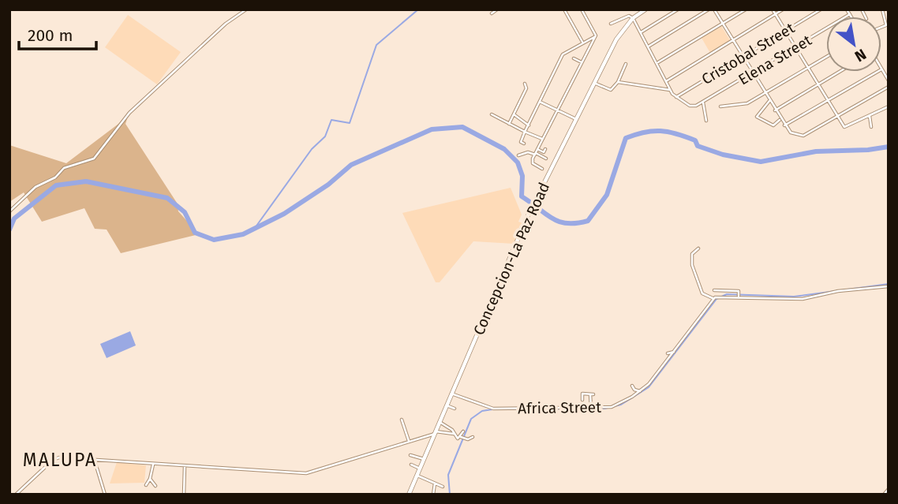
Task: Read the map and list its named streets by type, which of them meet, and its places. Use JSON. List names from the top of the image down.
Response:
{
  "streets": {
    "main road": ["Concepcion-La Paz Road"],
    "street": ["Cristobal Street", "Elena Street", "Africa Street"]
  },
  "crossings": [
    ["Cristobal Street", "Elena Street"],
    ["Concepcion-La Paz Road", "Africa Street"]
  ],
  "districts": ["MALUPA"],
  "scale_bar": "200 m",
  "north": "bottom right"
}
